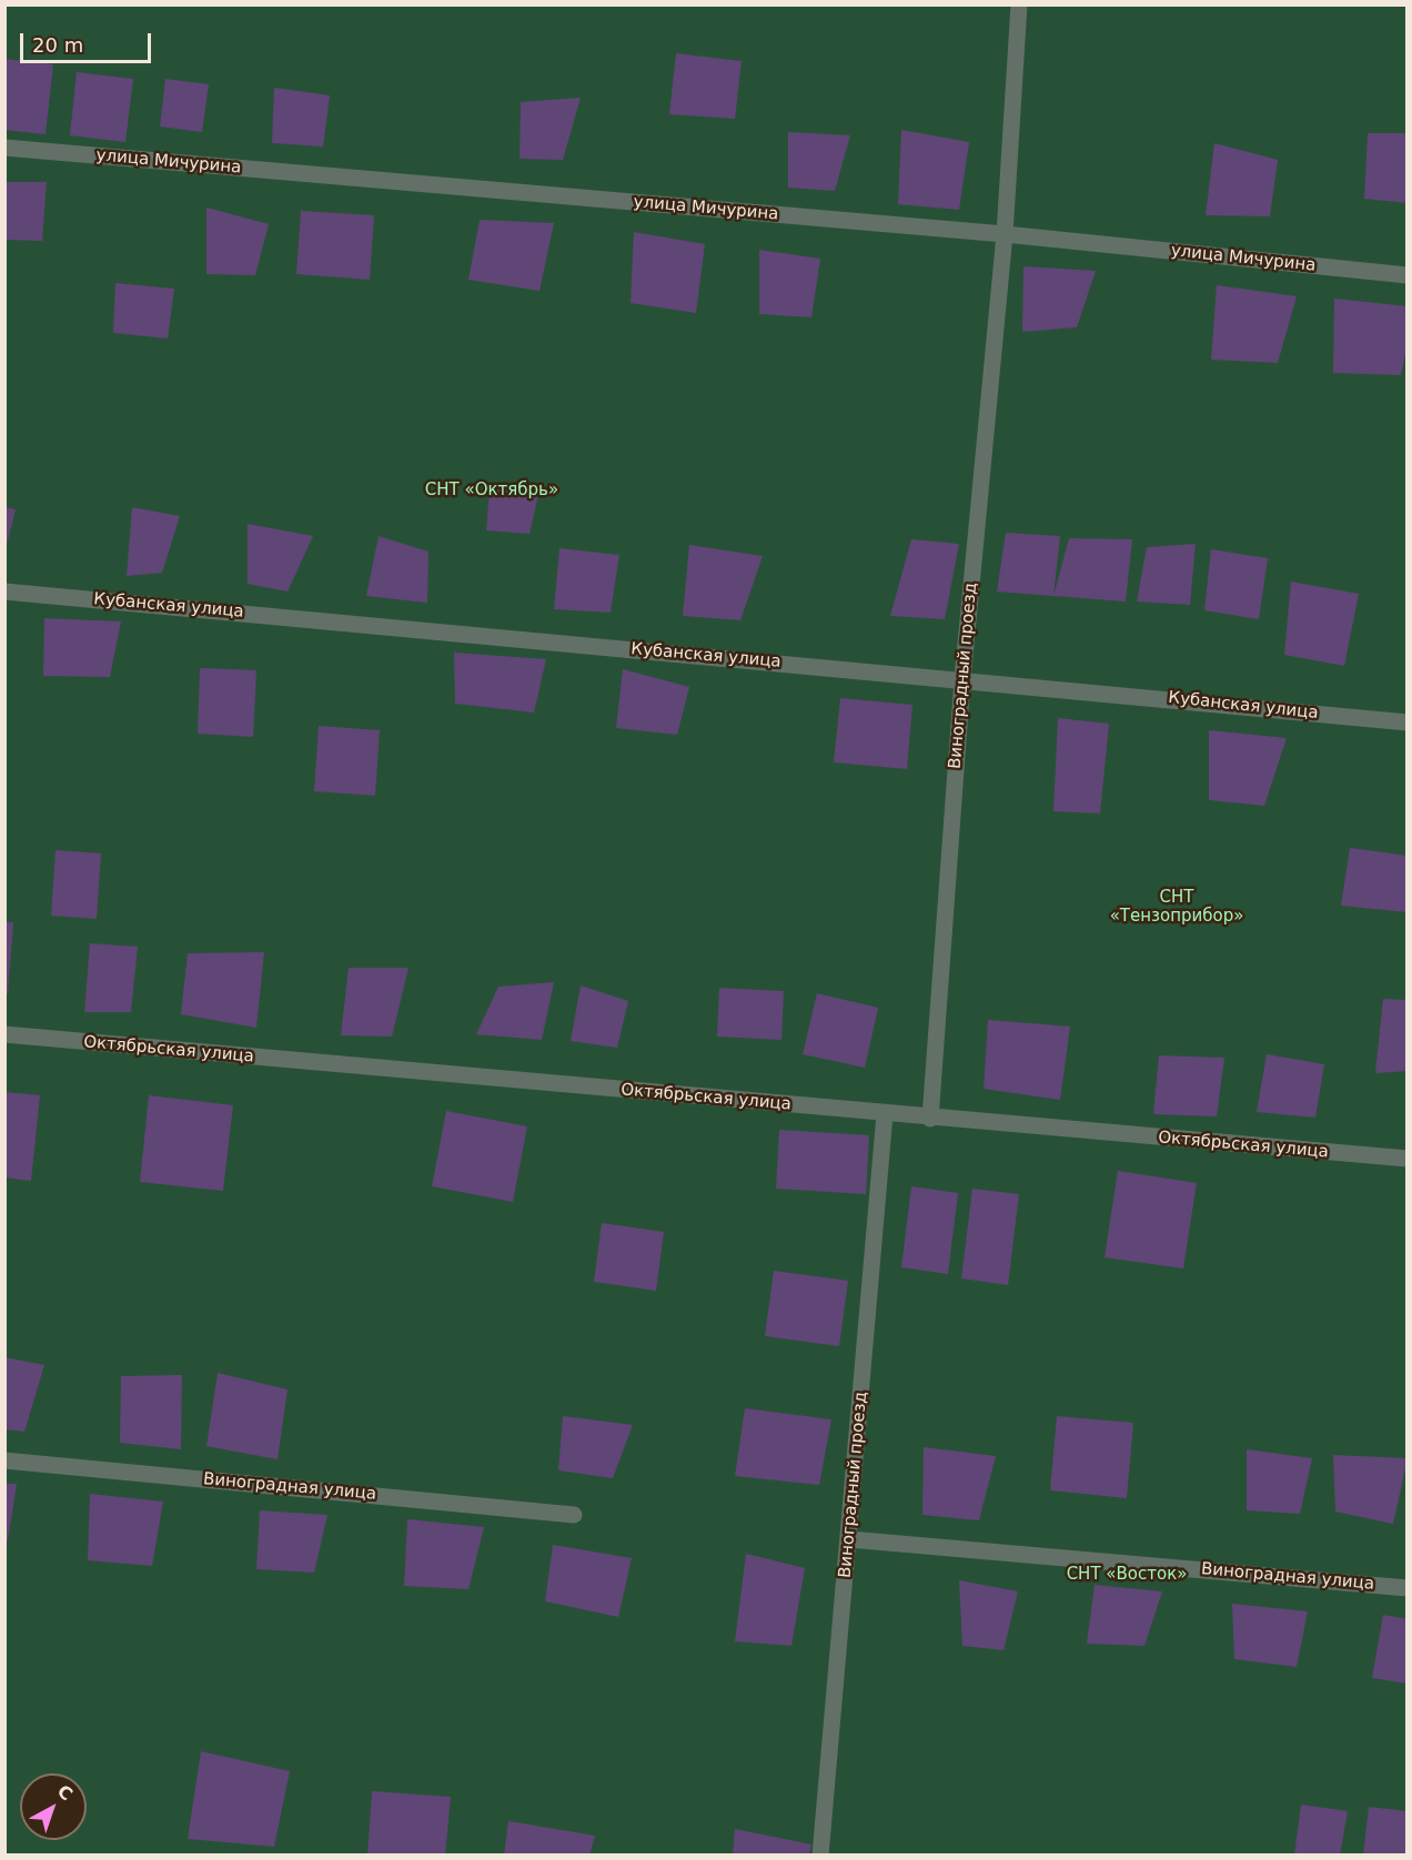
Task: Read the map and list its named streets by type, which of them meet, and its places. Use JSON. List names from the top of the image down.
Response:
{
  "streets": {
    "street": [
      "улица Мичурина",
      "Кубанская улица",
      "Виноградный проезд",
      "Октябрьская улица",
      "Виноградная улица"
    ]
  },
  "crossings": [
    ["улица Мичурина", "Виноградный проезд"],
    ["Кубанская улица", "Виноградный проезд"],
    ["Виноградный проезд", "Октябрьская улица"],
    ["Виноградный проезд", "Виноградная улица"]
  ],
  "parks": ["СНТ «Октябрь»", "СНТ «Тензоприбор»", "СНТ «Восток»"],
  "scale_bar": "20 m",
  "north": "top right"
}
